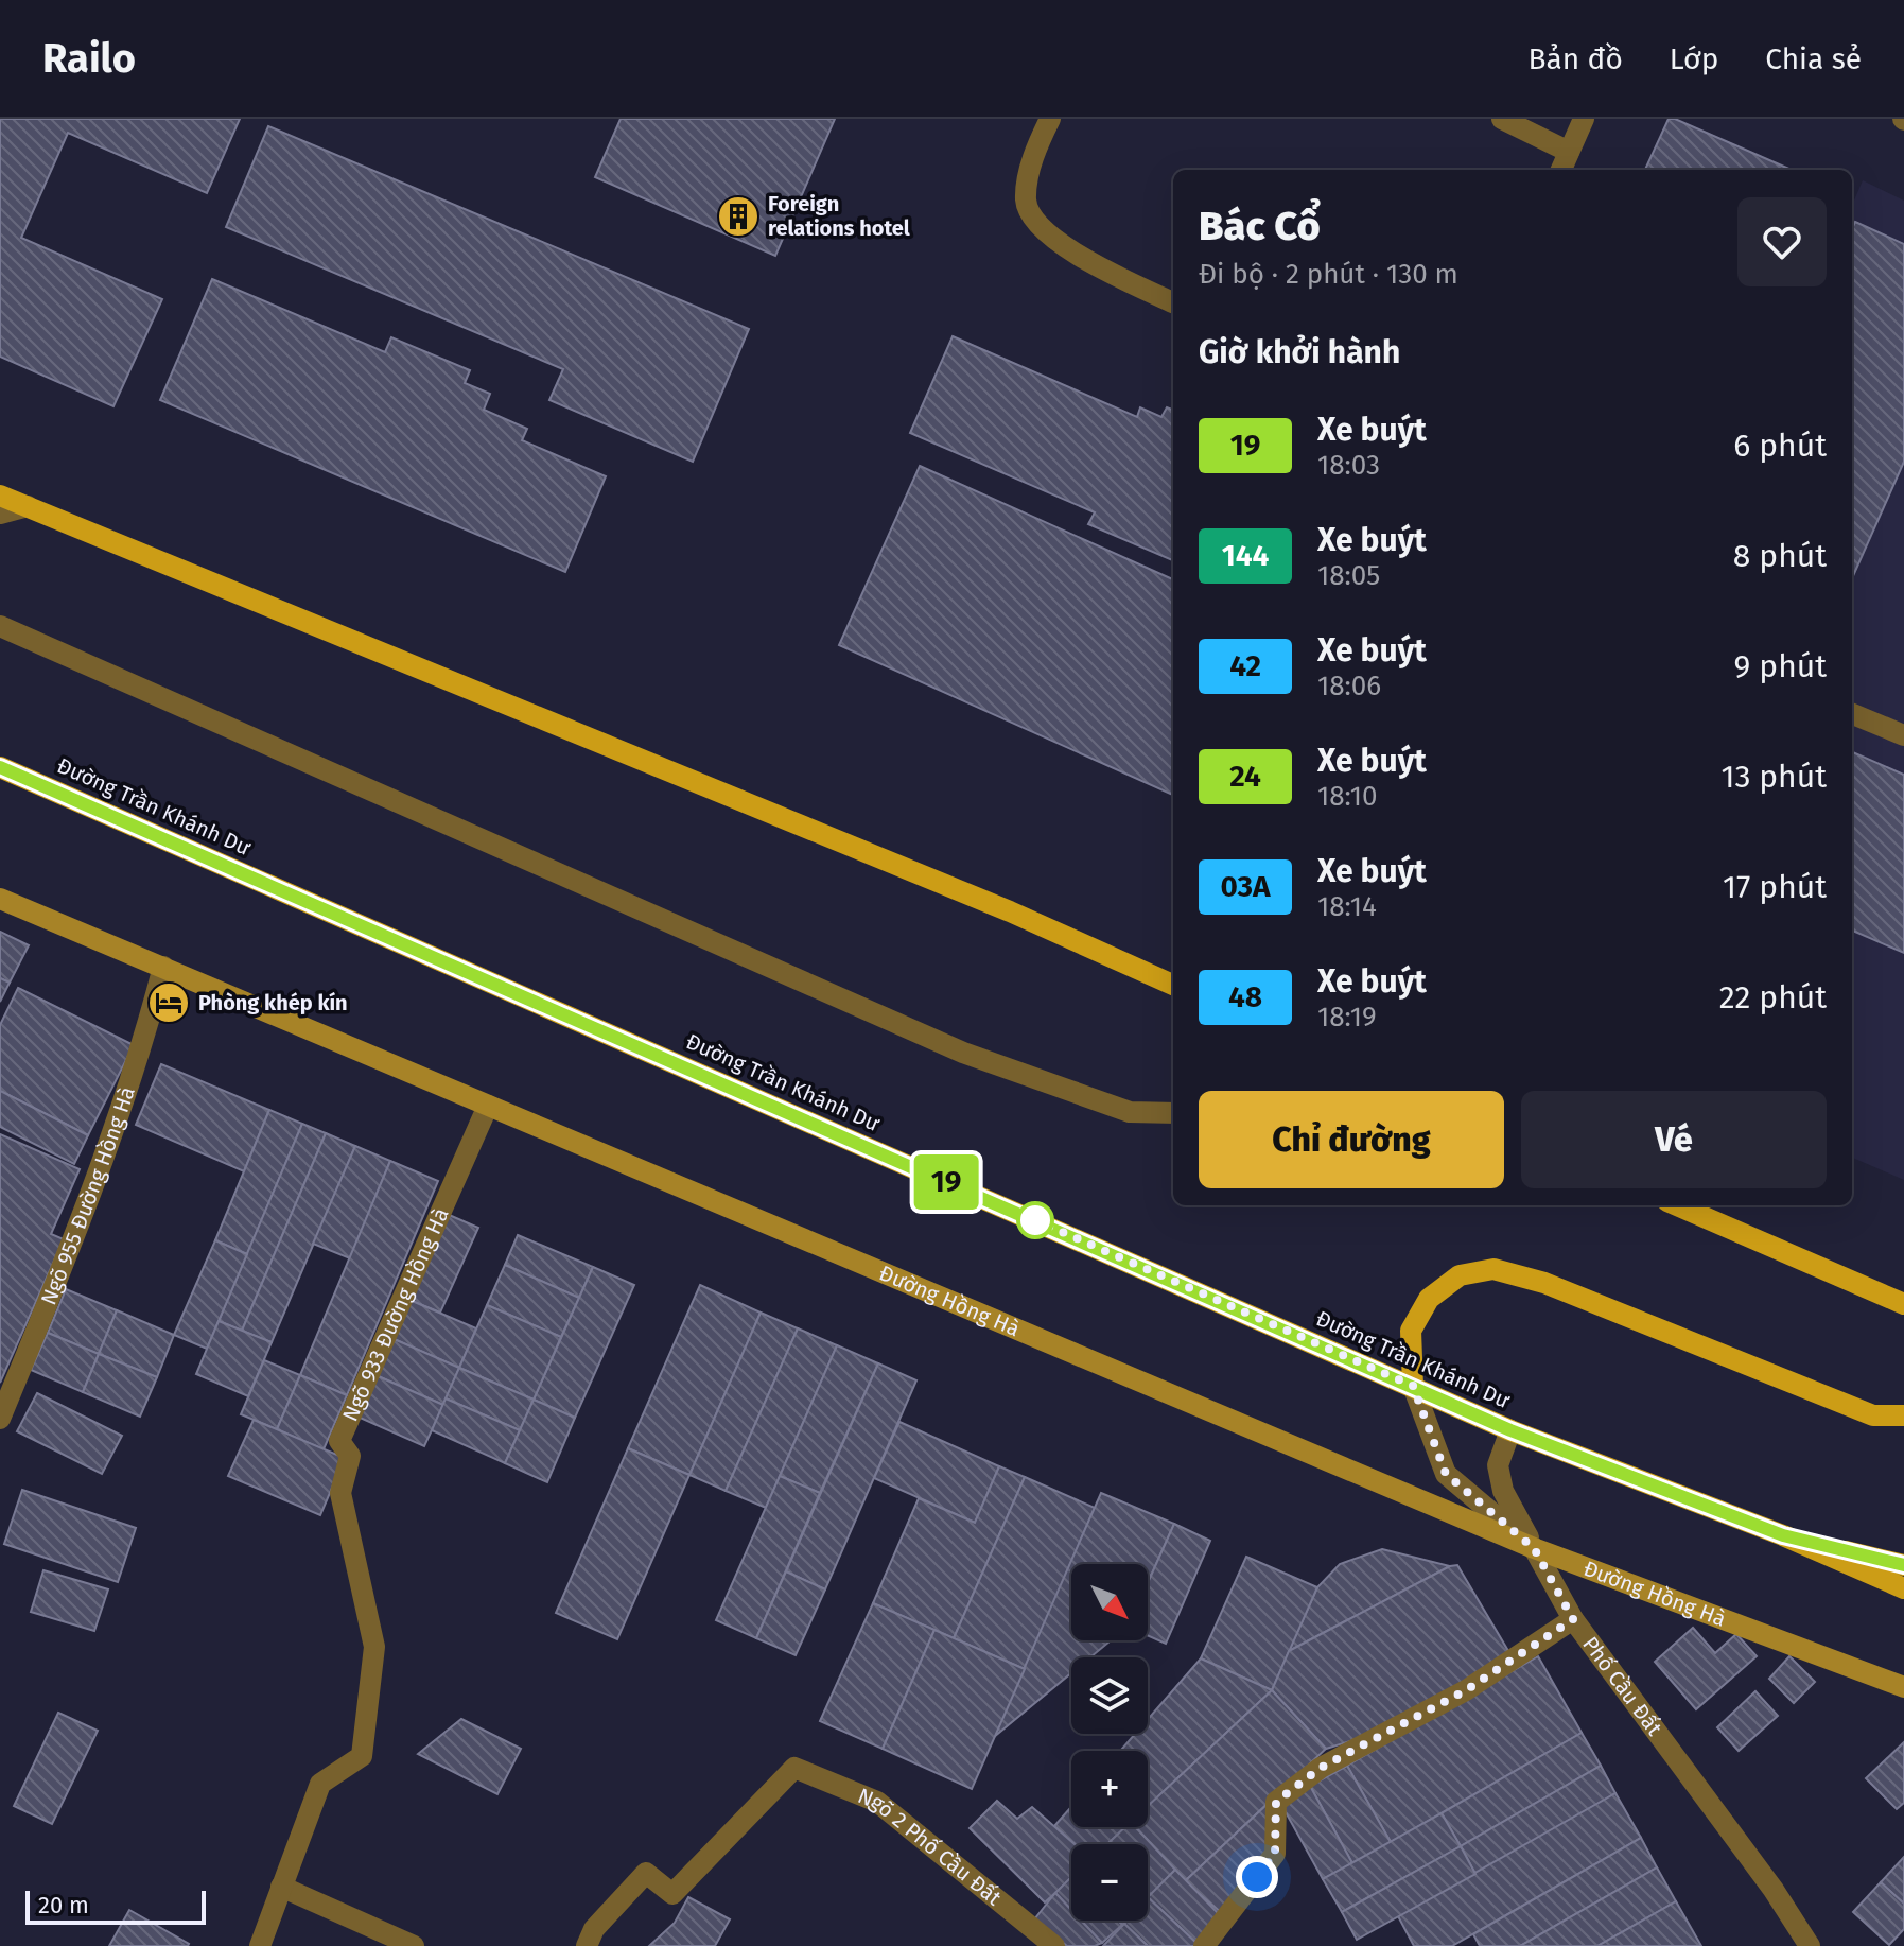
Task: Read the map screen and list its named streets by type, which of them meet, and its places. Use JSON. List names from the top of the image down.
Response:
{
  "streets": {
    "main road": ["Đường Trần Khánh Dư"],
    "street": [
      "Ngõ 955 Đường Hồng Hà",
      "Đường Hồng Hà",
      "Ngõ 933 Đường Hồng Hà",
      "Phố Cầu Đất",
      "Ngõ 2 Phố Cầu Đất"
    ]
  },
  "crossings": [
    ["Đường Trần Khánh Dư", "Phố Cầu Đất"],
    ["Ngõ 955 Đường Hồng Hà", "Đường Hồng Hà"],
    ["Đường Hồng Hà", "Ngõ 933 Đường Hồng Hà"],
    ["Đường Hồng Hà", "Phố Cầu Đất"]
  ],
  "places": {
    "building": ["Foreign relations hotel"],
    "hotel": ["Phòng khép kín"]
  },
  "lines": ["bus line 19"],
  "scale_bar": "20 m",
  "north": "bottom right",
  "page": {
    "header": "Railo",
    "nav": ["Bản đồ", "Lớp", "Chia sẻ"],
    "on_map": "19",
    "heading": [
      ["Bác Cổ", "Đi bộ · 2 phút · 130 m"],
      "Giờ khởi hành"
    ],
    "list": [
      {
        "mark": "19",
        "name": "Xe buýt",
        "note": "18:03",
        "value": "6 phút"
      },
      {
        "mark": "144",
        "name": "Xe buýt",
        "note": "18:05",
        "value": "8 phút"
      },
      {
        "mark": "42",
        "name": "Xe buýt",
        "note": "18:06",
        "value": "9 phút"
      },
      {
        "mark": "24",
        "name": "Xe buýt",
        "note": "18:10",
        "value": "13 phút"
      },
      {
        "mark": "03A",
        "name": "Xe buýt",
        "note": "18:14",
        "value": "17 phút"
      },
      {
        "mark": "48",
        "name": "Xe buýt",
        "note": "18:19",
        "value": "22 phút"
      }
    ],
    "buttons": ["Chỉ đường", "Vé"],
    "map_buttons": ["+", "−"],
    "scale": "20 m"
  }
}
